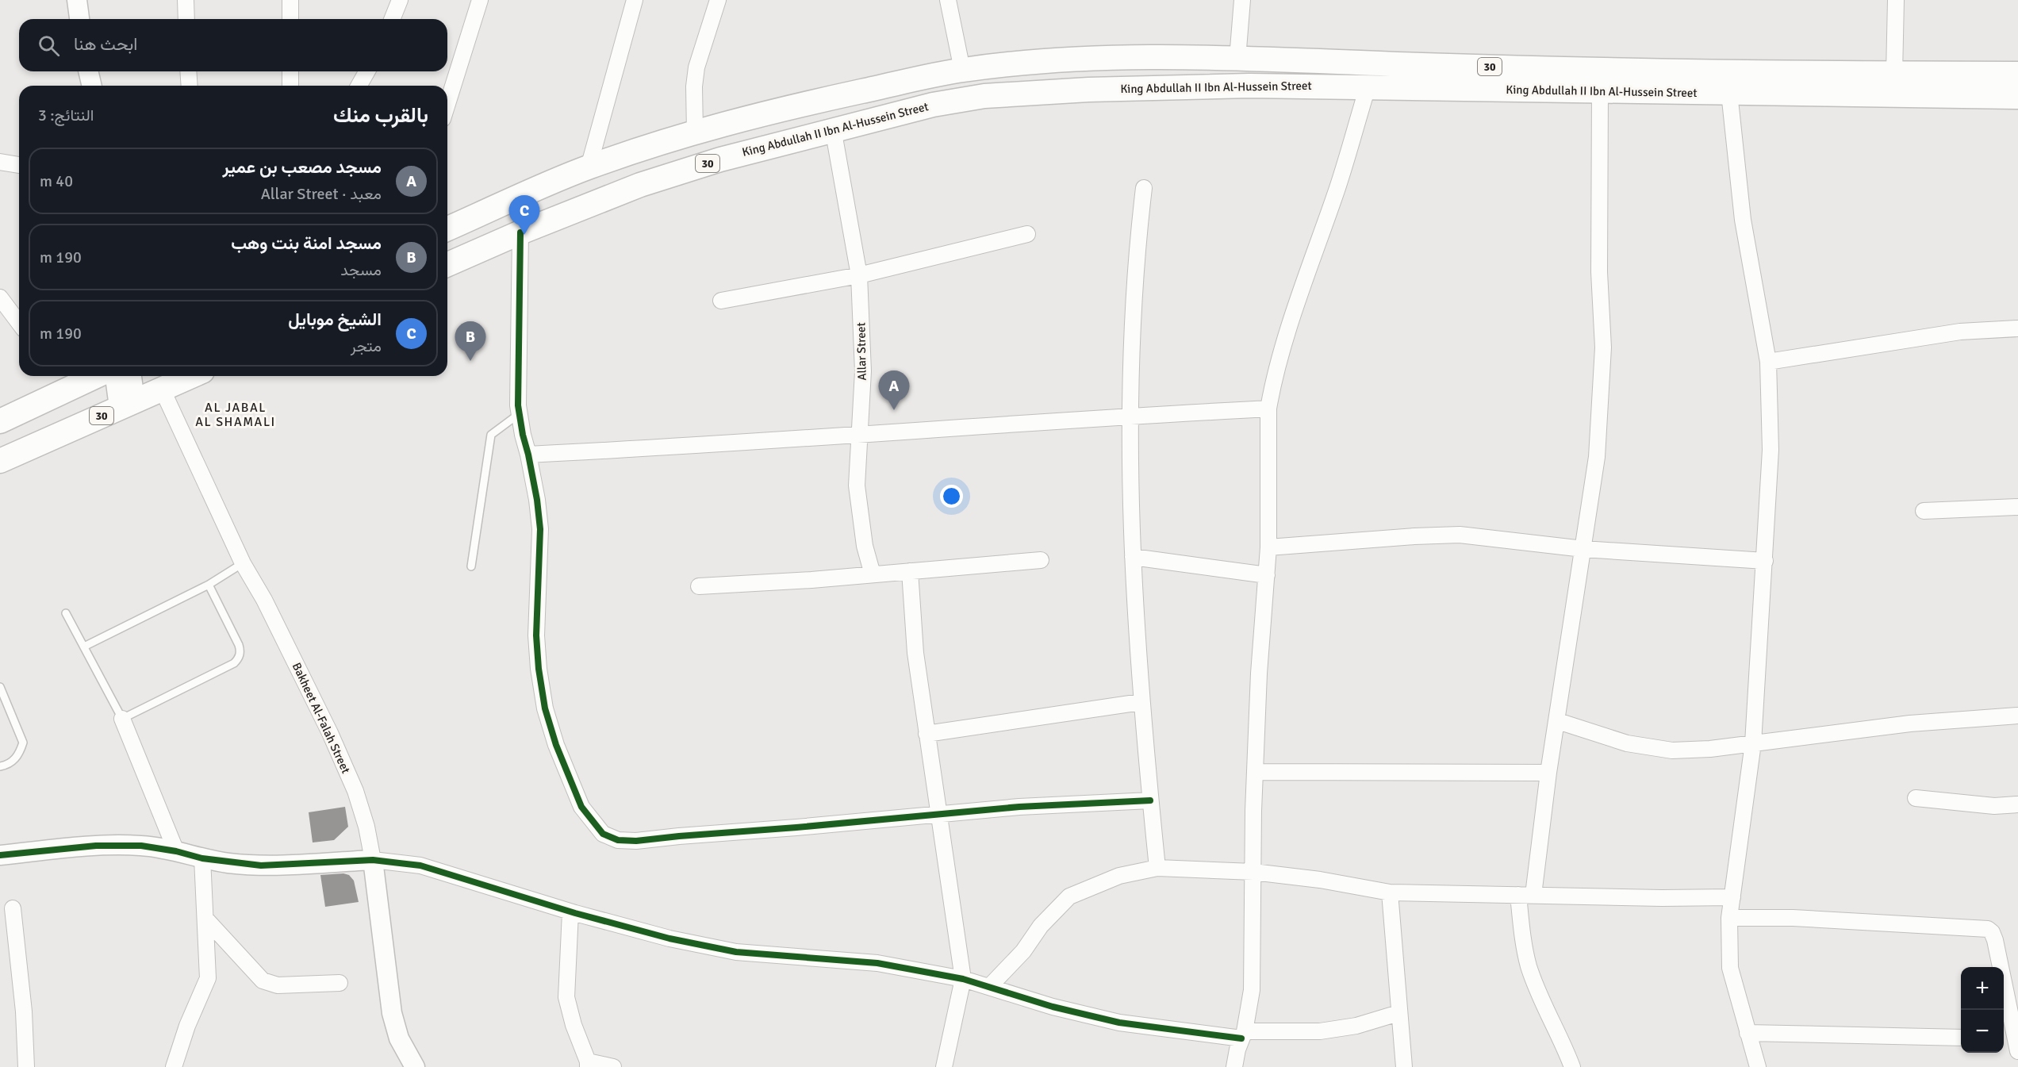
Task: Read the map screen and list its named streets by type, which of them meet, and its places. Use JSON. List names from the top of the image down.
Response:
{
  "streets": {
    "main road": ["30", "King Abdullah II Ibn Al-Hussein Street"],
    "street": ["Allar Street", "Bakheet Al-Falah Street"]
  },
  "crossings": [
    ["30", "Bakheet Al-Falah Street"],
    ["King Abdullah II Ibn Al-Hussein Street", "Allar Street"]
  ],
  "districts": ["AL JABAL AL SHAMALI"],
  "page": {
    "search": "ابحث هنا",
    "heading": ["بالقرب منك", "النتائج: 3"],
    "list": [
      {
        "mark": "A",
        "name": "مسجد مصعب بن عمير",
        "note": "معبد · Allar Street",
        "value": "40 m"
      },
      {
        "mark": "B",
        "name": "مسجد امنة بنت وهب",
        "note": "مسجد",
        "value": "190 m"
      },
      {
        "mark": "C",
        "name": "الشيخ موبايل",
        "note": "متجر",
        "value": "190 m"
      }
    ],
    "pins": ["C", "B", "A"],
    "map_buttons": ["+", "−"]
  }
}
